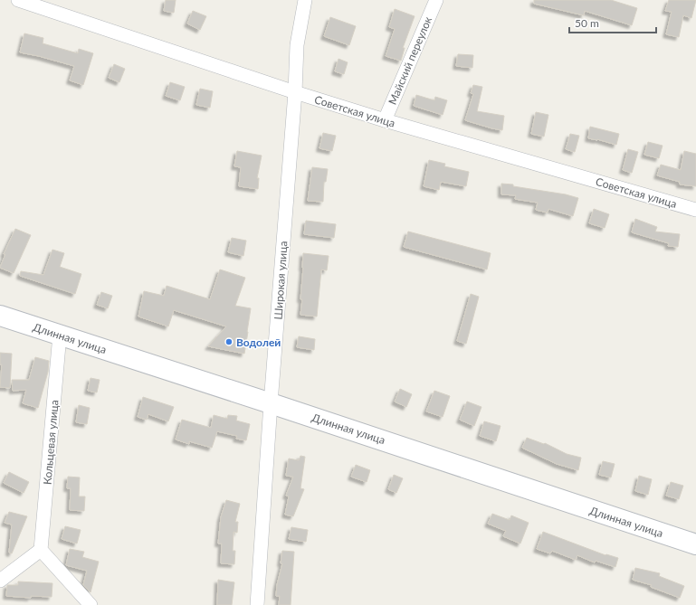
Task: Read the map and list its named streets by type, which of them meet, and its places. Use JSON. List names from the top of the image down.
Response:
{
  "streets": {
    "main road": ["Длинная улица"],
    "street": [
      "Майский переулок",
      "Советская улица",
      "Широкая улица",
      "Кольцевая улица"
    ]
  },
  "crossings": [
    ["Майский переулок", "Советская улица"],
    ["Советская улица", "Широкая улица"],
    ["Широкая улица", "Длинная улица"],
    ["Длинная улица", "Кольцевая улица"]
  ],
  "places": ["Водолей"],
  "scale_bar": "50 m"
}
